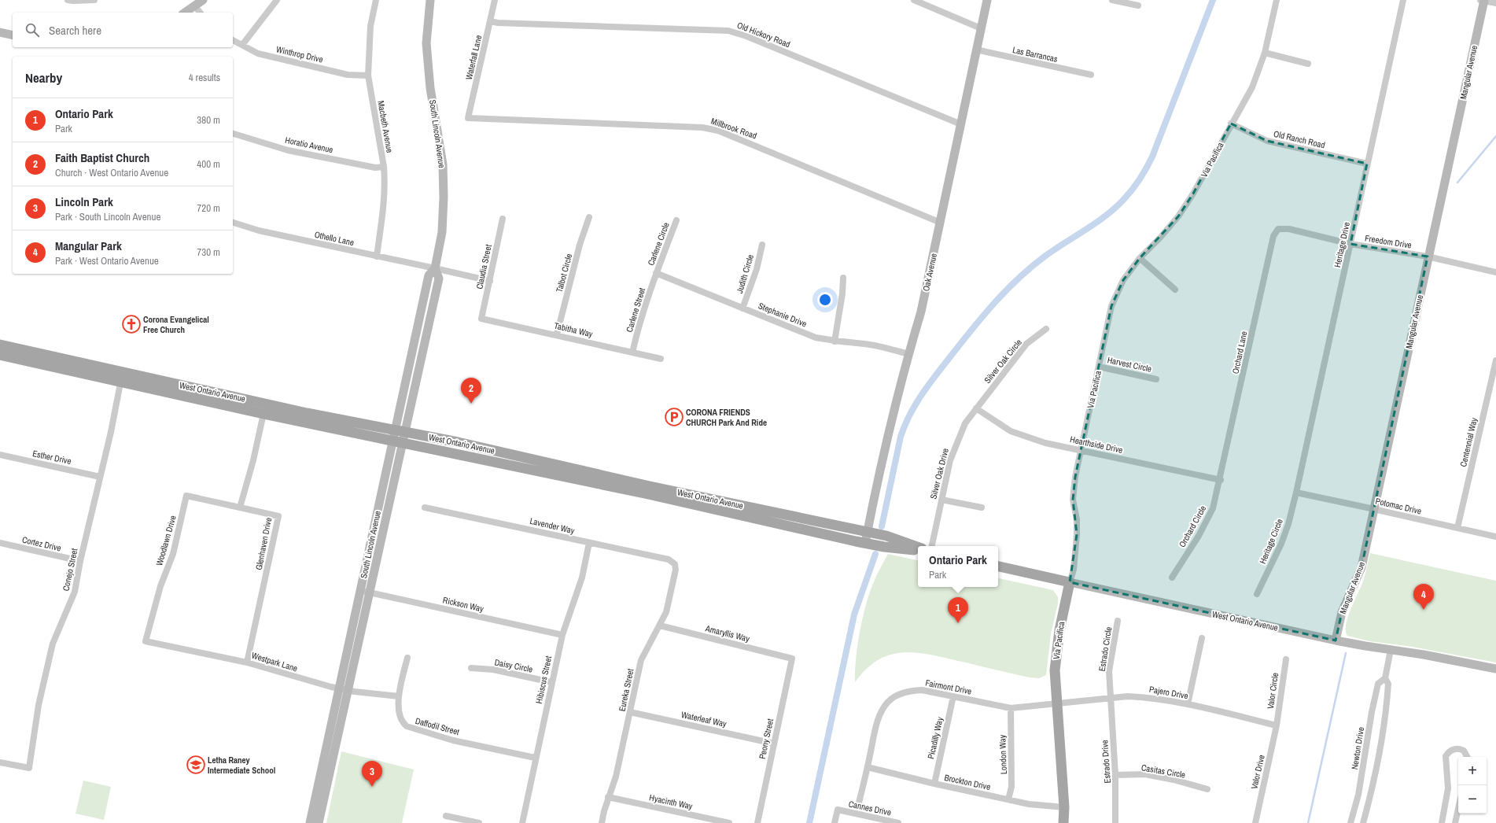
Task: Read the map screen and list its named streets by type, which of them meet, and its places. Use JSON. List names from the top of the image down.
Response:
{
  "streets": {
    "main road": [
      "Mangular Avenue",
      "South Lincoln Avenue",
      "Via Pacifica",
      "Oak Avenue",
      "West Ontario Avenue"
    ],
    "street": [
      "Old Hickory Road",
      "Winthrop Drive",
      "Las Barrancas",
      "Waterfall Lane",
      "Macbeth Avenue",
      "Millbrook Road",
      "Old Ranch Road",
      "Horatio Avenue",
      "Othello Lane",
      "Freedom Drive",
      "Carlene Circle",
      "Heritage Drive",
      "Claudia Street",
      "Talbot Circle",
      "Judith Circle",
      "Carlene Street",
      "Stephanie Drive",
      "Tabitha Way",
      "Orchard Lane",
      "Silver Oak Circle",
      "Harvest Circle",
      "Centennial Way",
      "Hearthside Drive",
      "Esther Drive",
      "Silver Oak Drive",
      "Potomac Drive",
      "Lavender Way",
      "Orchard Circle",
      "Woodlawn Drive",
      "Heritage Circle",
      "Cortez Drive",
      "Glenhaven Drive",
      "Conejo Street",
      "Rickson Way",
      "Amaryllis Way",
      "Estrado Circle",
      "Westpark Lane",
      "Daisy Circle",
      "Hibiscus Street",
      "Fairmont Drive",
      "Eureka Street",
      "Valor Circle",
      "Pajero Drive",
      "Waterleaf Way",
      "Daffodil Street",
      "Picadilly Way",
      "Peony Street",
      "Newton Drive",
      "London Way",
      "Estrado Drive",
      "Casitas Circle",
      "Valor Drive",
      "Brockton Drive",
      "Hyacinth Way",
      "Cannes Drive"
    ]
  },
  "crossings": [
    ["Old Hickory Road", "Waterfall Lane"],
    ["Old Hickory Road", "Oak Avenue"],
    ["Winthrop Drive", "Macbeth Avenue"],
    ["Las Barrancas", "Oak Avenue"],
    ["Waterfall Lane", "Millbrook Road"],
    ["Mangular Avenue", "Freedom Drive"],
    ["Mangular Avenue", "West Ontario Avenue"],
    ["Mangular Avenue", "Potomac Drive"],
    ["Macbeth Avenue", "Horatio Avenue"],
    ["Macbeth Avenue", "Othello Lane"],
    ["Millbrook Road", "Oak Avenue"],
    ["South Lincoln Avenue", "Othello Lane"],
    ["South Lincoln Avenue", "West Ontario Avenue"],
    ["South Lincoln Avenue", "Rickson Way"],
    ["South Lincoln Avenue", "Westpark Lane"],
    ["Old Ranch Road", "Via Pacifica"],
    ["Old Ranch Road", "Heritage Drive"],
    ["Via Pacifica", "Harvest Circle"],
    ["Via Pacifica", "West Ontario Avenue"],
    ["Via Pacifica", "Hearthside Drive"],
    ["Via Pacifica", "Fairmont Drive"],
    ["Via Pacifica", "Pajero Drive"],
    ["Via Pacifica", "Brockton Drive"],
    ["Othello Lane", "Claudia Street"],
    ["Freedom Drive", "Heritage Drive"],
    ["Freedom Drive", "Orchard Lane"],
    ["Carlene Circle", "Carlene Street"],
    ["Carlene Circle", "Stephanie Drive"],
    ["Heritage Drive", "Potomac Drive"],
    ["Heritage Drive", "Heritage Circle"],
    ["Claudia Street", "Tabitha Way"],
    ["Oak Avenue", "Stephanie Drive"],
    ["Oak Avenue", "West Ontario Avenue"],
    ["Talbot Circle", "Tabitha Way"],
    ["Judith Circle", "Stephanie Drive"],
    ["Carlene Street", "Stephanie Drive"],
    ["Carlene Street", "Tabitha Way"],
    ["Orchard Lane", "Hearthside Drive"],
    ["Orchard Lane", "Orchard Circle"],
    ["Silver Oak Circle", "Hearthside Drive"],
    ["Silver Oak Circle", "Silver Oak Drive"],
    ["West Ontario Avenue", "Conejo Street"],
    ["West Ontario Avenue", "Newton Drive"],
    ["Centennial Way", "Potomac Drive"],
    ["Hearthside Drive", "Silver Oak Drive"],
    ["Hearthside Drive", "Orchard Circle"],
    ["Esther Drive", "Conejo Street"],
    ["Potomac Drive", "Heritage Circle"],
    ["Lavender Way", "Hibiscus Street"],
    ["Lavender Way", "Eureka Street"],
    ["Woodlawn Drive", "Glenhaven Drive"],
    ["Woodlawn Drive", "Westpark Lane"],
    ["Cortez Drive", "Conejo Street"],
    ["Glenhaven Drive", "Westpark Lane"],
    ["Rickson Way", "Hibiscus Street"],
    ["Amaryllis Way", "Eureka Street"],
    ["Amaryllis Way", "Peony Street"],
    ["Estrado Circle", "Pajero Drive"],
    ["Estrado Circle", "Estrado Drive"],
    ["Westpark Lane", "Daffodil Street"],
    ["Daisy Circle", "Hibiscus Street"],
    ["Hibiscus Street", "Daffodil Street"],
    ["Fairmont Drive", "Pajero Drive"],
    ["Fairmont Drive", "Picadilly Way"],
    ["Fairmont Drive", "London Way"],
    ["Fairmont Drive", "Brockton Drive"],
    ["Eureka Street", "Waterleaf Way"],
    ["Eureka Street", "Hyacinth Way"],
    ["Valor Circle", "Pajero Drive"],
    ["Valor Circle", "Valor Drive"],
    ["Pajero Drive", "Estrado Drive"],
    ["Pajero Drive", "Valor Drive"],
    ["Waterleaf Way", "Peony Street"],
    ["Picadilly Way", "Brockton Drive"],
    ["London Way", "Brockton Drive"],
    ["Estrado Drive", "Casitas Circle"]
  ],
  "places": {
    "church": ["Corona Evangelical Free Church"],
    "parking": ["CORONA FRIENDS CHURCH Park And Ride"],
    "school or university": ["Letha Raney Intermediate School"]
  },
  "page": {
    "search": "Search here",
    "heading": ["Nearby", "4 results"],
    "list": [
      {
        "mark": "1",
        "name": "Ontario Park",
        "note": "Park",
        "value": "380 m"
      },
      {
        "mark": "2",
        "name": "Faith Baptist Church",
        "note": "Church · West Ontario Avenue",
        "value": "400 m"
      },
      {
        "mark": "3",
        "name": "Lincoln Park",
        "note": "Park · South Lincoln Avenue",
        "value": "720 m"
      },
      {
        "mark": "4",
        "name": "Mangular Park",
        "note": "Park · West Ontario Avenue",
        "value": "730 m"
      }
    ],
    "pins": [
      "2",
      "4",
      "1",
      "3"
    ],
    "popup": ["Ontario Park", "Park"],
    "map_buttons": ["+", "−"]
  }
}
